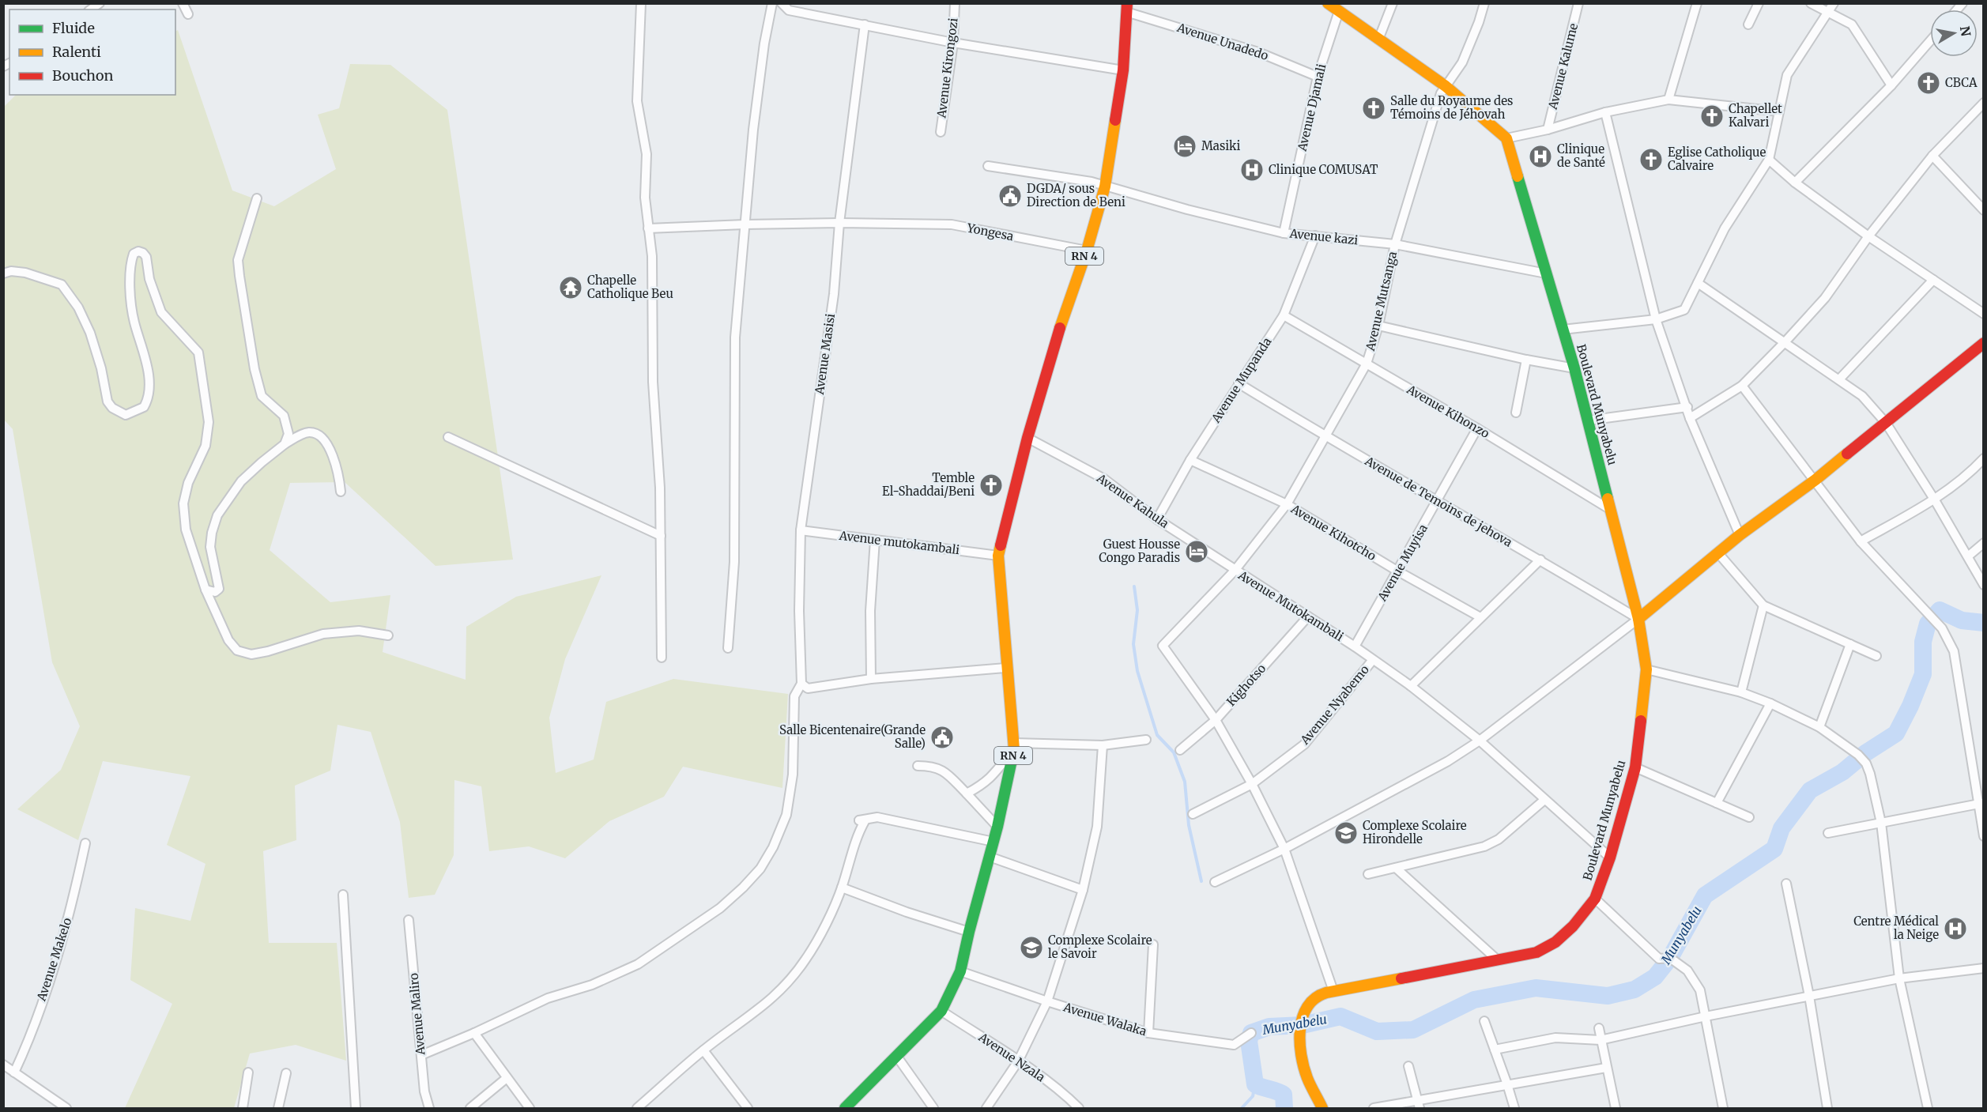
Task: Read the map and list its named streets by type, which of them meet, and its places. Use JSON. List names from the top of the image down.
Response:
{
  "streets": {
    "main road": ["RN 4", "Boulevard Munyabelu"],
    "street": [
      "Avenue Unadedo",
      "Avenue Kalume",
      "Avenue Kirongozi",
      "Avenue Djamali",
      "Yongesa",
      "Avenue kazi",
      "Avenue Mutsanga",
      "Avenue Masisi",
      "Avenue Mupanda",
      "Avenue Kihonzo",
      "Avenue Kahula",
      "Avenue de Temoins de jehova",
      "Avenue Kihotcho",
      "Avenue mutokambali",
      "Avenue Muyisa",
      "Avenue Mutokambali",
      "Kighotso",
      "Avenue Nyabemo",
      "Avenue Makelo",
      "Avenue Maliro",
      "Avenue Walaka",
      "Avenue Nzala"
    ]
  },
  "crossings": [
    ["Avenue Unadedo", "Avenue Djamali"],
    ["Avenue Unadedo", "RN 4"],
    ["Avenue Djamali", "Avenue kazi"],
    ["Yongesa", "RN 4"],
    ["Yongesa", "Avenue Masisi"],
    ["Avenue kazi", "RN 4"],
    ["Avenue kazi", "Avenue Mutsanga"],
    ["Avenue kazi", "Avenue Mupanda"],
    ["Avenue kazi", "Boulevard Munyabelu"],
    ["RN 4", "Avenue Kahula"],
    ["RN 4", "Avenue mutokambali"],
    ["RN 4", "Avenue Walaka"],
    ["RN 4", "Avenue Nzala"],
    ["Avenue Mutsanga", "Avenue Kihonzo"],
    ["Avenue Mutsanga", "Avenue Kahula"],
    ["Avenue Mutsanga", "Avenue de Temoins de jehova"],
    ["Avenue Mutsanga", "Avenue Kihotcho"],
    ["Avenue Mutsanga", "Avenue Mutokambali"],
    ["Avenue Masisi", "Avenue mutokambali"],
    ["Avenue Mupanda", "Avenue Kihonzo"],
    ["Avenue Mupanda", "Avenue Kahula"],
    ["Avenue Mupanda", "Avenue de Temoins de jehova"],
    ["Avenue Mupanda", "Avenue Kihotcho"],
    ["Boulevard Munyabelu", "Avenue Kihonzo"],
    ["Boulevard Munyabelu", "Avenue de Temoins de jehova"],
    ["Boulevard Munyabelu", "Avenue Mutokambali"],
    ["Avenue Kihonzo", "Avenue Muyisa"],
    ["Avenue Kahula", "Avenue Mutokambali"],
    ["Avenue de Temoins de jehova", "Avenue Muyisa"],
    ["Avenue Kihotcho", "Avenue Muyisa"],
    ["Avenue Muyisa", "Avenue Mutokambali"],
    ["Avenue Mutokambali", "Kighotso"],
    ["Avenue Mutokambali", "Avenue Nyabemo"]
  ],
  "water": ["Munyabelu"],
  "places": {
    "church": [
      "CBCA",
      "Salle du Royaume des Témoins de Jéhovah",
      "Chapellet Kalvari",
      "Eglise Catholique Calvaire",
      "Temble El-Shaddai/Beni"
    ],
    "hotel": ["Masiki", "Guest Housse Congo Paradis"],
    "hospital": ["Clinique de Santé", "Clinique COMUSAT", "Centre Médical la Neige"],
    "public building": ["DGDA/ sous Direction de Beni", "Salle Bicentenaire(Grande Salle)"],
    "temple": ["Chapelle Catholique Beu"],
    "school or university": ["Complexe Scolaire Hirondelle", "Complexe Scolaire le Savoir"]
  },
  "legend": ["Fluide", "Ralenti", "Bouchon"],
  "north": "right"
}
